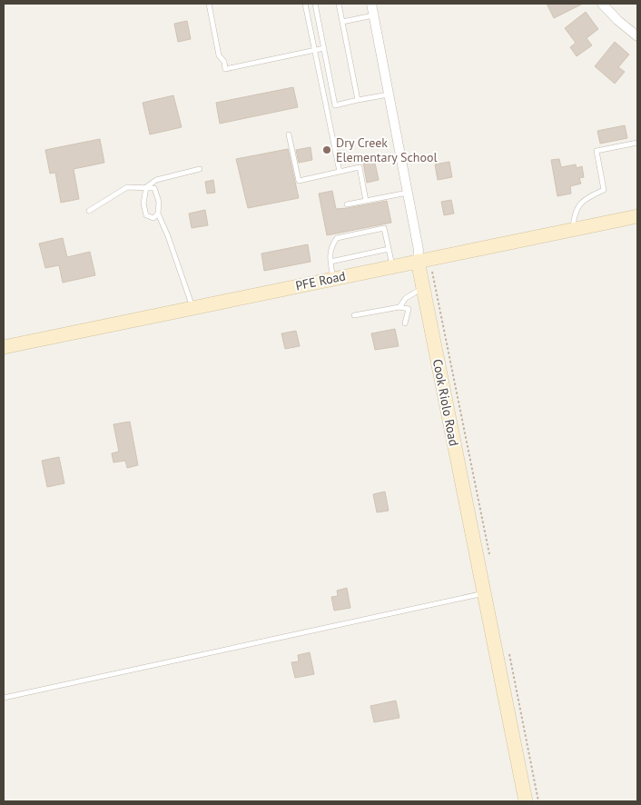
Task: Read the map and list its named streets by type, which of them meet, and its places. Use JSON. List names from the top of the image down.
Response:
{
  "streets": {
    "main road": ["PFE Road", "Cook Riolo Road"]
  },
  "crossings": [
    ["PFE Road", "Cook Riolo Road"]
  ],
  "places": ["Dry Creek Elementary School"]
}
